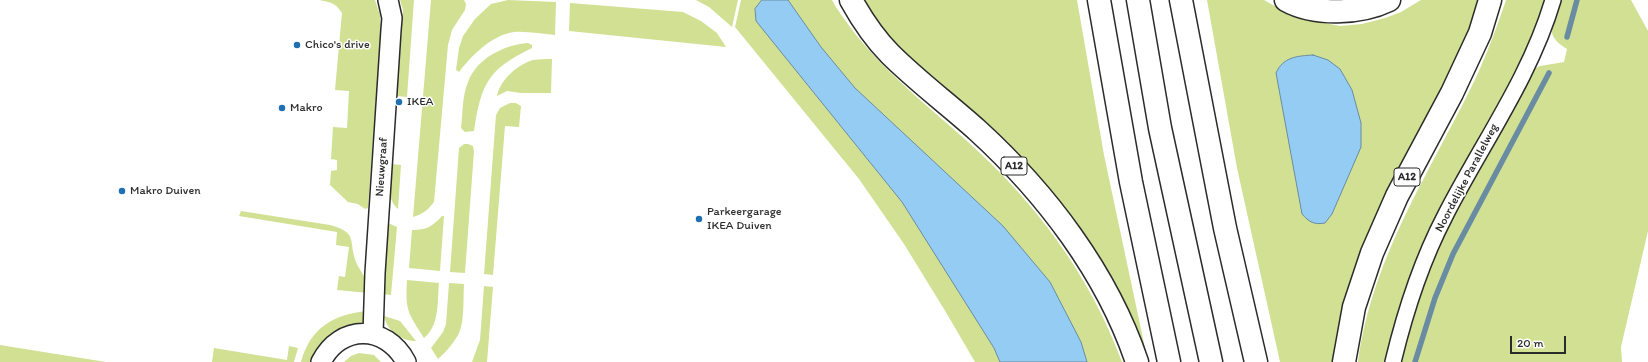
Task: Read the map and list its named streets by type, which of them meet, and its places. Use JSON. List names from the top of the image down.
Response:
{
  "streets": {
    "highway": ["A12"],
    "street": ["Nieuwgraaf", "Noordelijke Parallelweg"]
  },
  "places": [
    "Chico's drive",
    "IKEA",
    "Makro",
    "Makro Duiven",
    "Parkeergarage IKEA Duiven"
  ],
  "scale_bar": "20 m"
}
